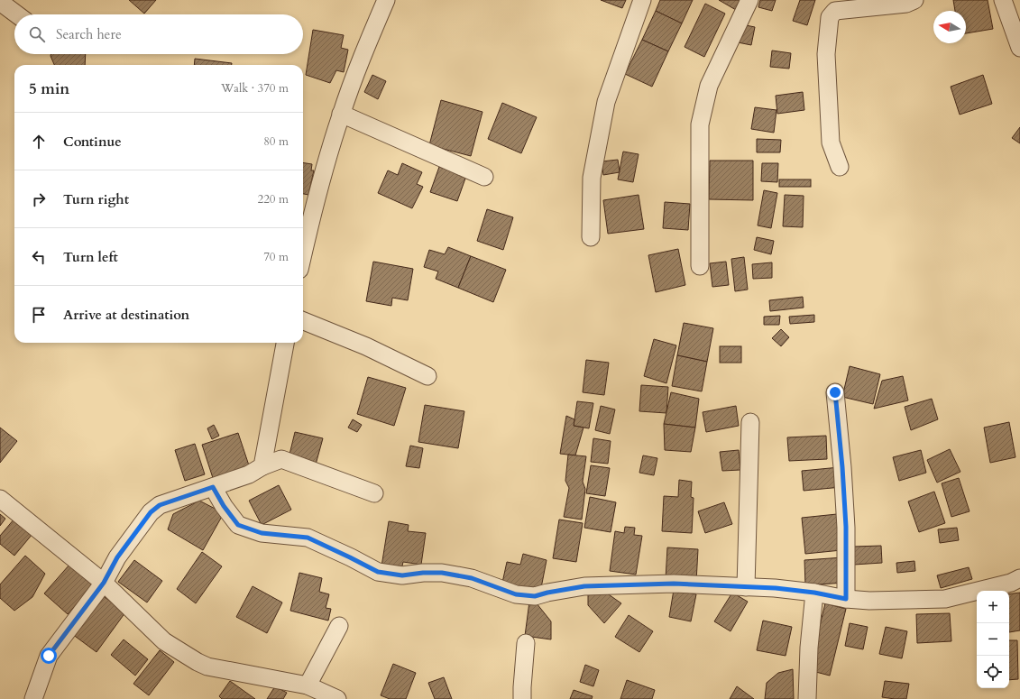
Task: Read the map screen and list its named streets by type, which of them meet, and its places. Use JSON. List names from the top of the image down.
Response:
{
  "north": "left",
  "page": {
    "search": "Search here",
    "heading": ["5 min", "Walk · 370 m"],
    "list": [
      ["Continue", "80 m"],
      ["Turn right", "220 m"],
      ["Turn left", "70 m"],
      "Arrive at destination"
    ],
    "map_buttons": ["+", "−"]
  }
}
